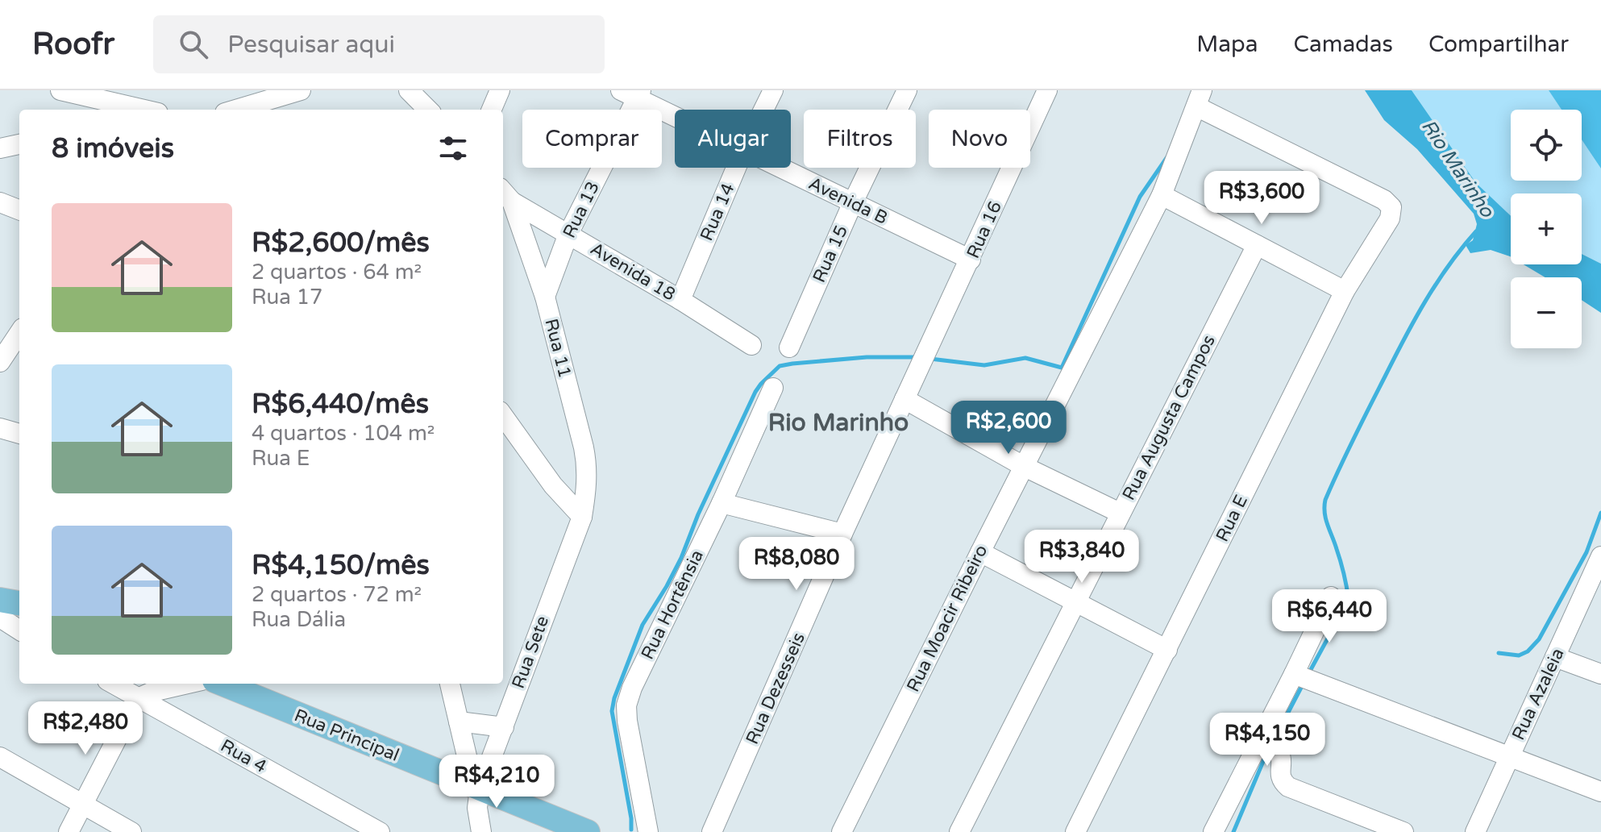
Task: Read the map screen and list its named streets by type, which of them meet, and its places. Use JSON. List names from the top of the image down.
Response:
{
  "streets": {
    "main road": ["Rua Principal"],
    "street": [
      "Avenida B",
      "Rua 13",
      "Rua 14",
      "Rua 16",
      "Rua 15",
      "Avenida 18",
      "Rua 11",
      "Rua Augusta Campos",
      "Rua E",
      "Rua Hortênsia",
      "Rua Moacir Ribeiro",
      "Rua Sete",
      "Rua Dezesseis",
      "Rua Azaleia",
      "Rua 4"
    ]
  },
  "crossings": [
    ["Avenida B", "Rua 13"],
    ["Avenida B", "Rua 16"],
    ["Avenida B", "Rua 15"],
    ["Rua 13", "Avenida 18"],
    ["Rua 13", "Rua 11"],
    ["Rua 14", "Avenida 18"],
    ["Rua 16", "Rua Dezesseis"],
    ["Avenida 18", "Rua 11"],
    ["Rua 11", "Rua Sete"],
    ["Rua E", "Rua Moacir Ribeiro"],
    ["Rua Sete", "Rua Principal"]
  ],
  "districts": ["Rio Marinho"],
  "water": ["Rio Marinho"],
  "page": {
    "header": "Roofr",
    "search": "Pesquisar aqui",
    "nav": ["Mapa", "Camadas", "Compartilhar"],
    "map_buttons": ["+", "−"],
    "chip": [
      "Comprar",
      "Alugar",
      "Filtros",
      "Novo"
    ],
    "heading": "8 imóveis",
    "price": [
      "R$3,600",
      "R$2,600",
      "R$3,840",
      "R$8,080",
      "R$6,440",
      "R$2,480",
      "R$4,150",
      "R$4,210"
    ],
    "list": [
      {
        "name": "R$2,600/mês",
        "note": "2 quartos · 64 m² · Rua 17"
      },
      {
        "name": "R$6,440/mês",
        "note": "4 quartos · 104 m² · Rua E"
      },
      {
        "name": "R$4,150/mês",
        "note": "2 quartos · 72 m² · Rua Dália"
      }
    ]
  }
}
